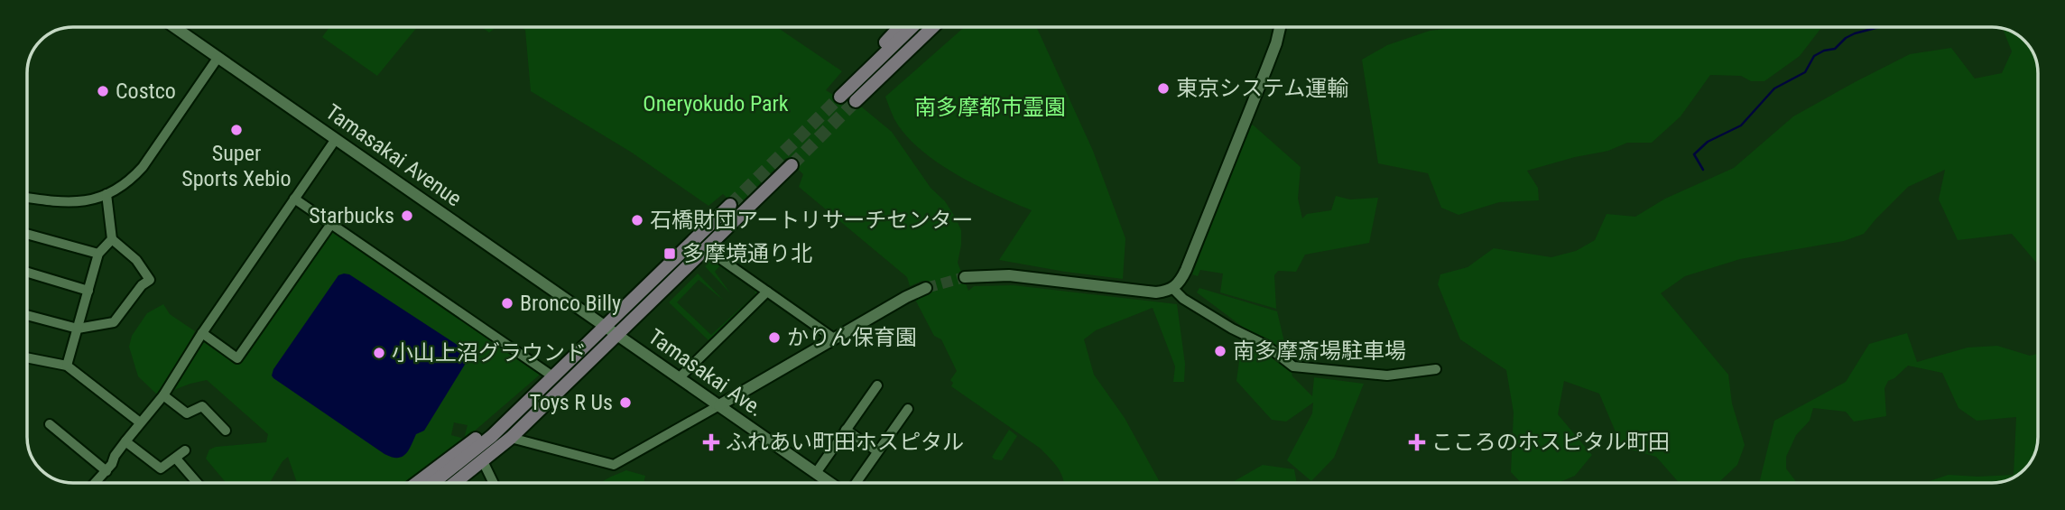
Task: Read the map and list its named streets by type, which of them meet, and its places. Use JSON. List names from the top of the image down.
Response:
{
  "streets": {
    "street": ["Tamasakai Avenue", "Tamasakai Ave."]
  },
  "crossings": [
    ["Tamasakai Avenue", "Tamasakai Ave."]
  ],
  "parks": ["Oneryokudo Park", "南多摩都市霊園"],
  "places": {
    "other": [
      "東京システム運輸",
      "Costco",
      "Super Sports Xebio",
      "Starbucks",
      "石橋財団アートリサーチセンター",
      "Bronco Billy",
      "かりん保育園",
      "南多摩斎場駐車場",
      "小山上沼グラウンド",
      "Toys R Us"
    ],
    "transit": ["多摩境通り北"],
    "health": ["ふれあい町田ホスピタル", "こころのホスピタル町田"]
  }
}
